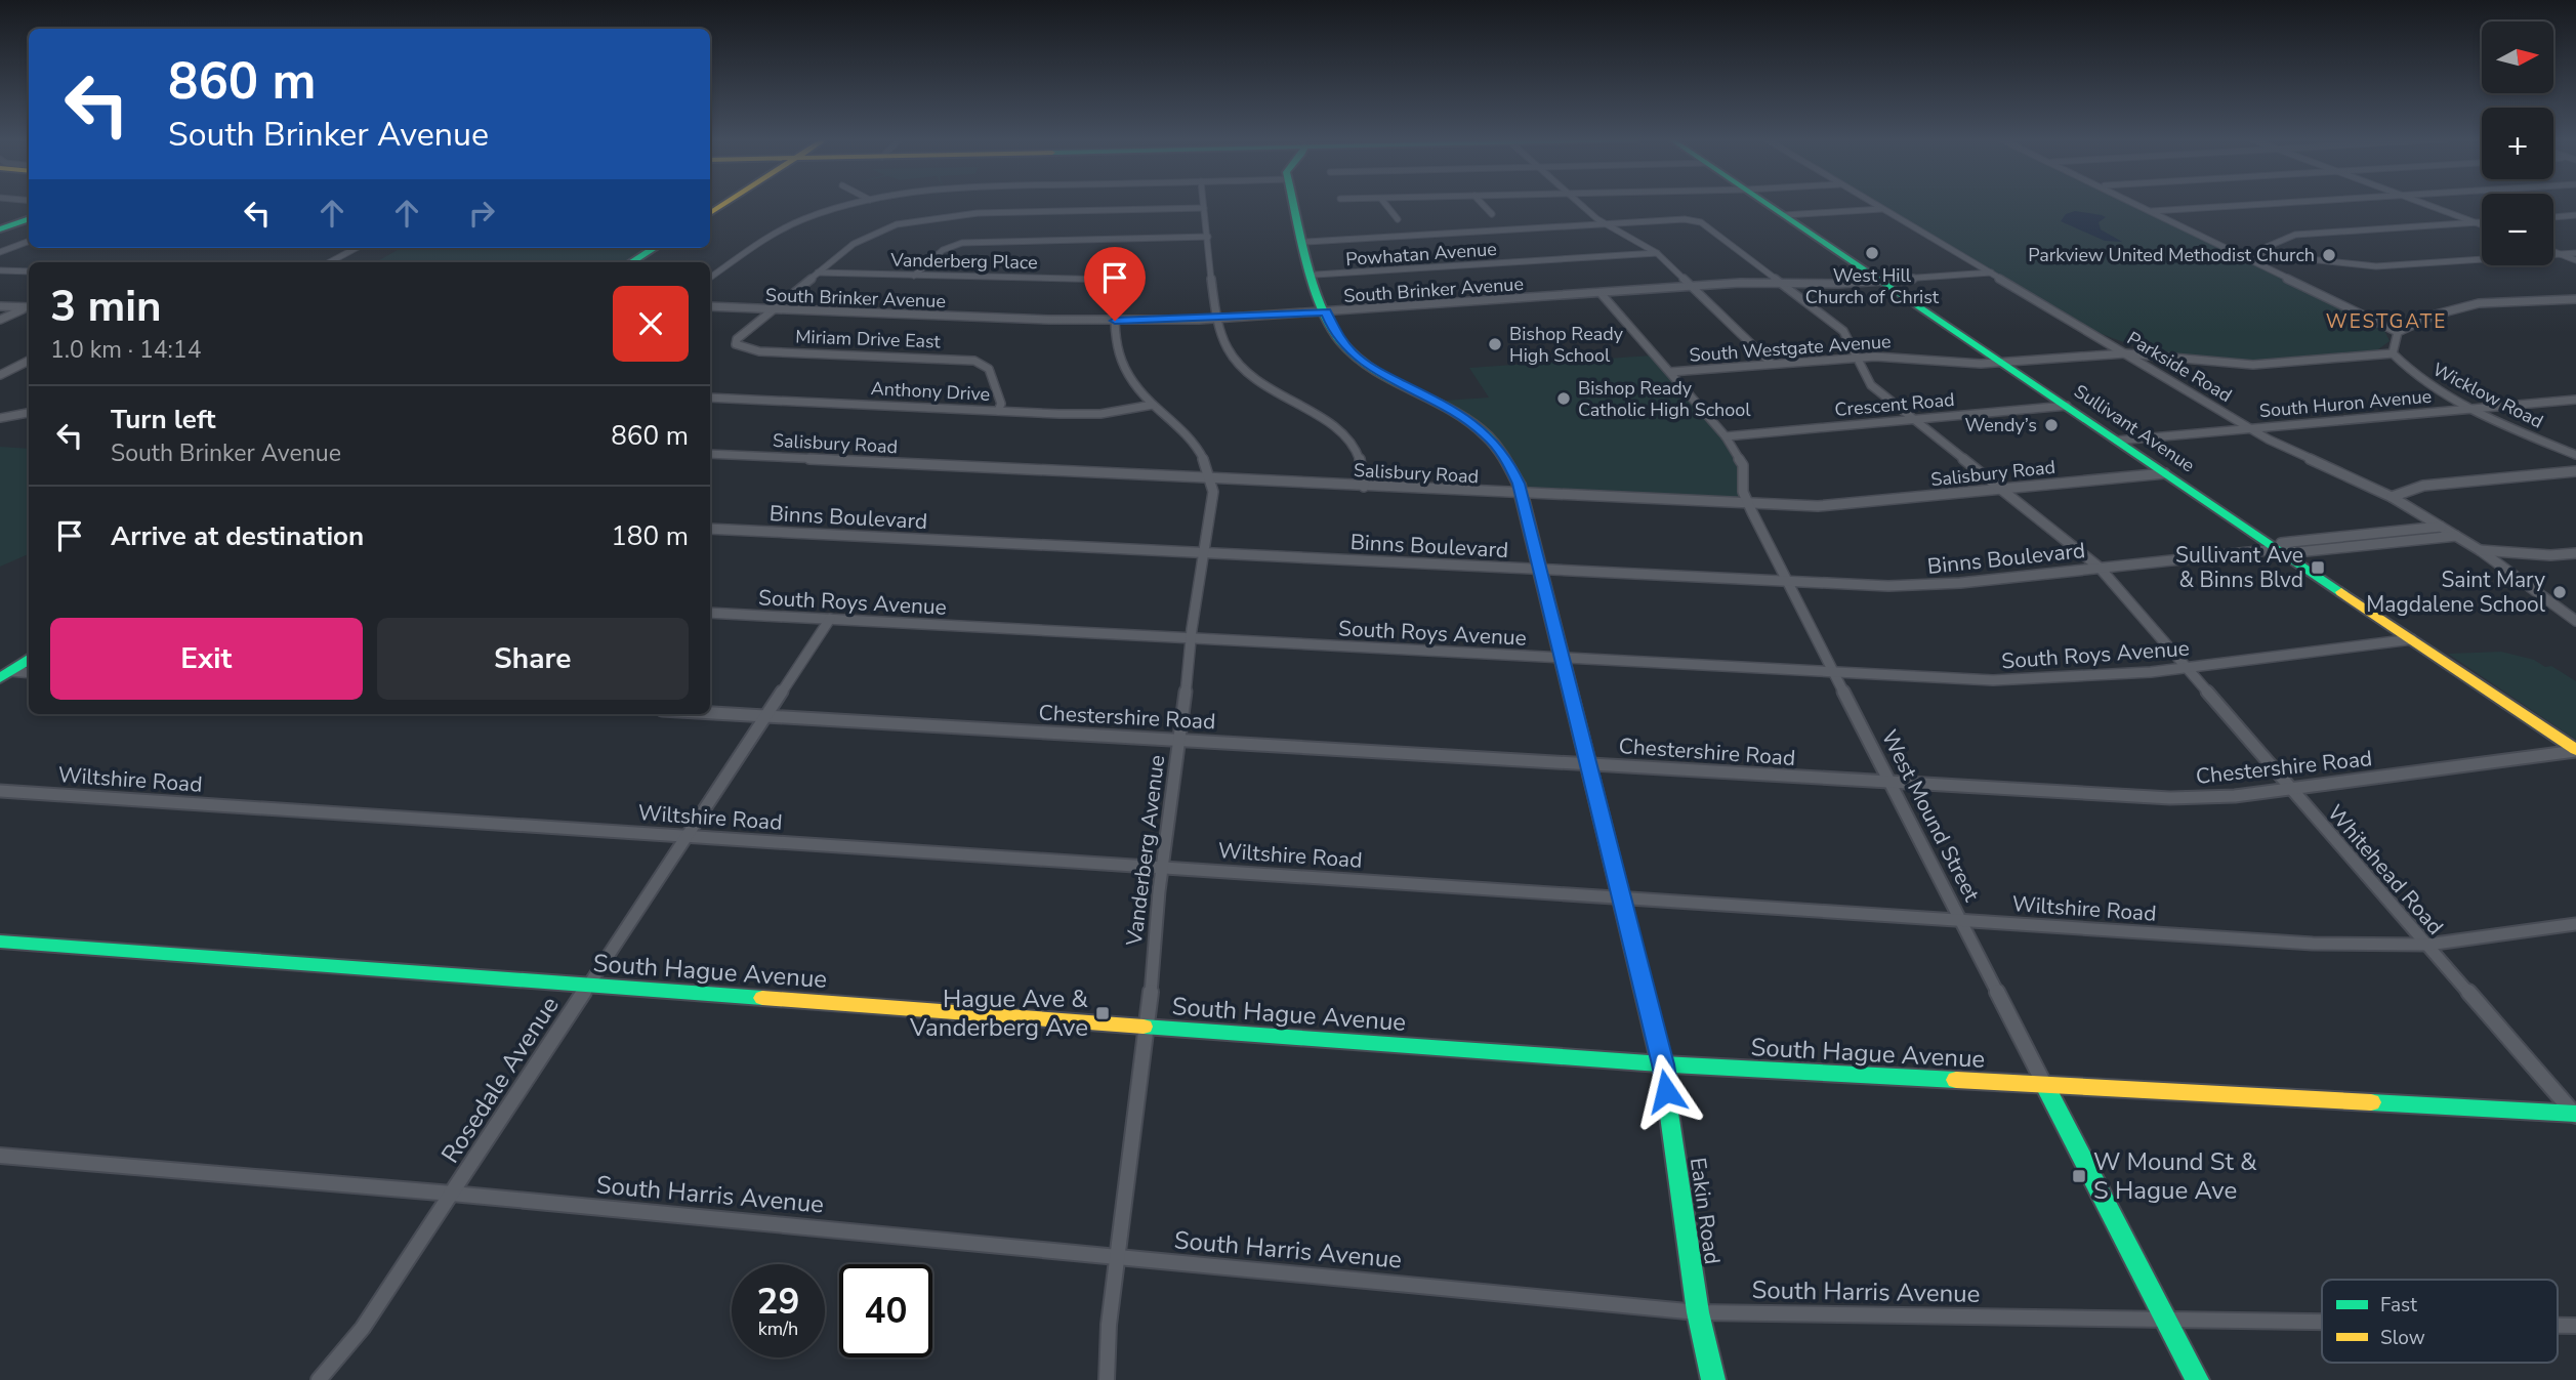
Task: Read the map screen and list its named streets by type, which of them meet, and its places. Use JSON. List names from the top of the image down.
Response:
{
  "streets": {
    "street": [
      "Powhatan Avenue",
      "Vanderberg Place",
      "South Brinker Avenue",
      "Miriam Drive East",
      "South Westgate Avenue",
      "Parkside Road",
      "Anthony Drive",
      "Wicklow Road",
      "South Huron Avenue",
      "Crescent Road",
      "Sullivant Avenue",
      "Salisbury Road",
      "Binns Boulevard",
      "South Roys Avenue",
      "Chestershire Road",
      "Wiltshire Road",
      "West Mound Street",
      "Vanderberg Avenue",
      "Whitehead Road",
      "South Hague Avenue",
      "Rosedale Avenue",
      "South Harris Avenue",
      "Eakin Road"
    ]
  },
  "crossings": [
    ["Powhatan Avenue", "Eakin Road"],
    ["Vanderberg Place", "Vanderberg Avenue"],
    ["South Brinker Avenue", "Miriam Drive East"],
    ["South Brinker Avenue", "Parkside Road"],
    ["South Brinker Avenue", "Sullivant Avenue"],
    ["South Brinker Avenue", "West Mound Street"],
    ["South Brinker Avenue", "Vanderberg Avenue"],
    ["South Brinker Avenue", "Whitehead Road"],
    ["South Brinker Avenue", "Eakin Road"],
    ["Miriam Drive East", "Anthony Drive"],
    ["South Westgate Avenue", "Parkside Road"],
    ["South Westgate Avenue", "Wicklow Road"],
    ["South Westgate Avenue", "Sullivant Avenue"],
    ["South Westgate Avenue", "West Mound Street"],
    ["South Westgate Avenue", "Whitehead Road"],
    ["Parkside Road", "South Huron Avenue"],
    ["Parkside Road", "Binns Boulevard"],
    ["Anthony Drive", "Vanderberg Avenue"],
    ["Wicklow Road", "South Huron Avenue"],
    ["South Huron Avenue", "Sullivant Avenue"],
    ["Crescent Road", "Sullivant Avenue"],
    ["Crescent Road", "West Mound Street"],
    ["Crescent Road", "Whitehead Road"],
    ["Sullivant Avenue", "Salisbury Road"],
    ["Sullivant Avenue", "Binns Boulevard"],
    ["Sullivant Avenue", "South Roys Avenue"],
    ["Sullivant Avenue", "Chestershire Road"],
    ["Salisbury Road", "West Mound Street"],
    ["Salisbury Road", "Vanderberg Avenue"],
    ["Salisbury Road", "Whitehead Road"],
    ["Salisbury Road", "Eakin Road"],
    ["Binns Boulevard", "West Mound Street"],
    ["Binns Boulevard", "Vanderberg Avenue"],
    ["Binns Boulevard", "Whitehead Road"],
    ["Binns Boulevard", "Eakin Road"],
    ["South Roys Avenue", "West Mound Street"],
    ["South Roys Avenue", "Vanderberg Avenue"],
    ["South Roys Avenue", "Whitehead Road"],
    ["South Roys Avenue", "Rosedale Avenue"],
    ["South Roys Avenue", "Eakin Road"],
    ["Chestershire Road", "West Mound Street"],
    ["Chestershire Road", "Vanderberg Avenue"],
    ["Chestershire Road", "Whitehead Road"],
    ["Chestershire Road", "Rosedale Avenue"],
    ["Chestershire Road", "Eakin Road"],
    ["Wiltshire Road", "West Mound Street"],
    ["Wiltshire Road", "Vanderberg Avenue"],
    ["Wiltshire Road", "Whitehead Road"],
    ["Wiltshire Road", "Rosedale Avenue"],
    ["Wiltshire Road", "Eakin Road"],
    ["West Mound Street", "South Hague Avenue"],
    ["West Mound Street", "South Harris Avenue"],
    ["Vanderberg Avenue", "South Hague Avenue"],
    ["Vanderberg Avenue", "South Harris Avenue"],
    ["Whitehead Road", "South Hague Avenue"],
    ["South Hague Avenue", "Rosedale Avenue"],
    ["South Hague Avenue", "Eakin Road"],
    ["Rosedale Avenue", "South Harris Avenue"],
    ["South Harris Avenue", "Eakin Road"]
  ],
  "districts": ["WESTGATE"],
  "places": {
    "other": [
      "West Hill Church of Christ",
      "Parkview United Methodist Church",
      "Bishop Ready High School",
      "Bishop Ready Catholic High School",
      "Wendy’s",
      "Saint Mary Magdalene School"
    ],
    "transit": ["Sullivant Ave & Binns Blvd", "Hague Ave & Vanderberg Ave", "W Mound St & S Hague Ave"]
  },
  "legend": ["Fast", "Slow"],
  "north": "right",
  "page": {
    "map_buttons": ["+", "−"],
    "turn": ["860 m", "South Brinker Avenue"],
    "heading": ["3 min", "1.0 km · 14:14"],
    "list": [
      {
        "name": "Turn left",
        "note": "South Brinker Avenue",
        "value": "860 m"
      },
      {
        "name": "Arrive at destination",
        "value": "180 m"
      }
    ],
    "buttons": ["Exit", "Share"],
    "speed": "29 km/h",
    "limit": "40"
  }
}
